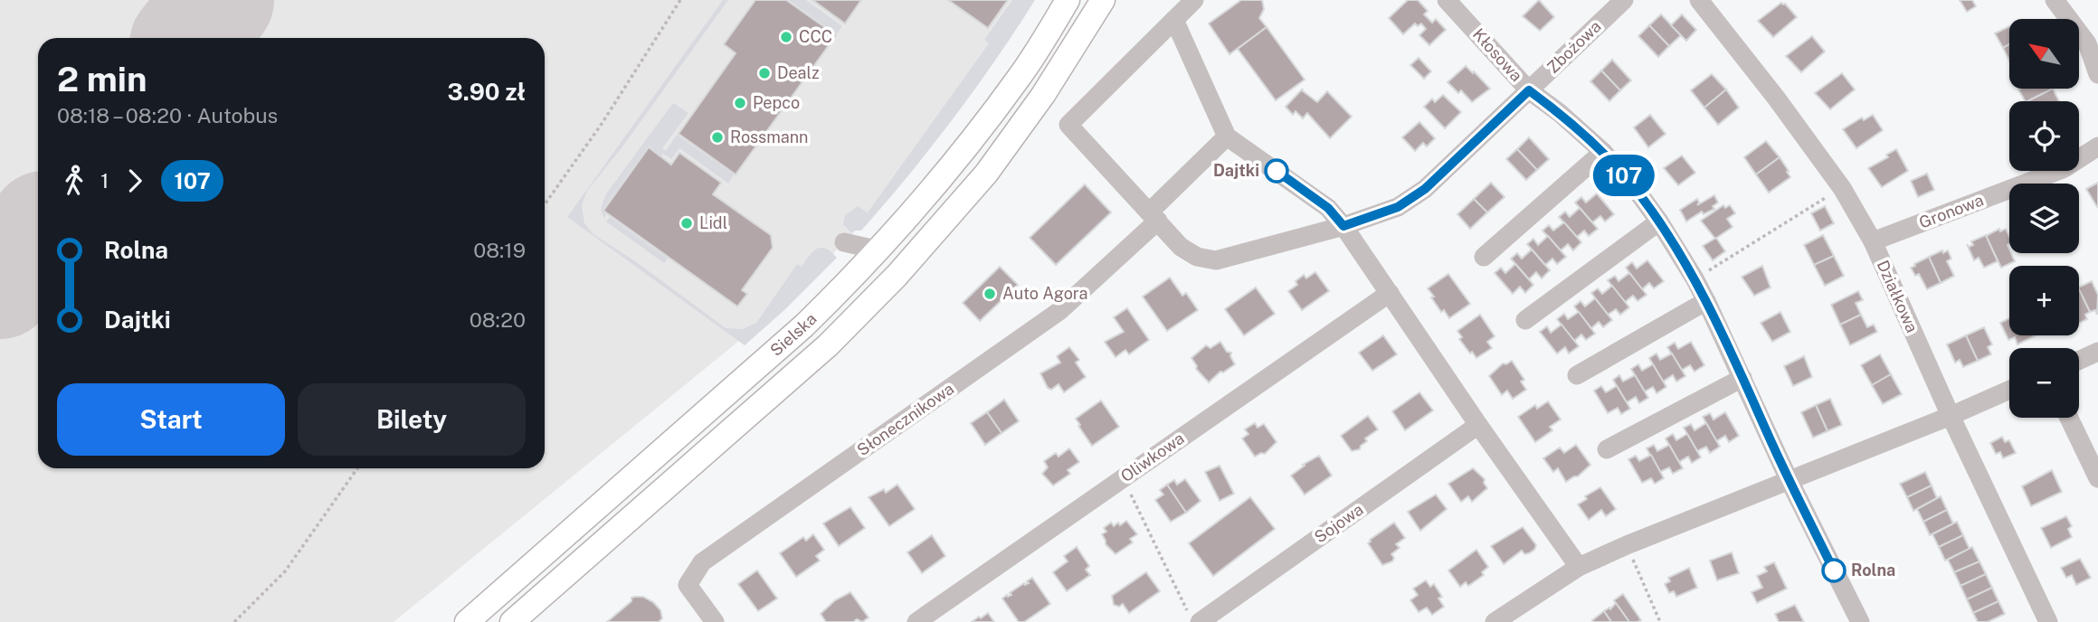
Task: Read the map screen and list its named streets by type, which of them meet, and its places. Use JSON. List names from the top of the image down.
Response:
{
  "streets": {
    "main road": ["Sielska"],
    "street": [
      "Zbożowa",
      "Kłosowa",
      "Gronowa",
      "Działkowa",
      "Słonecznikowa",
      "Oliwkowa",
      "Sojowa"
    ]
  },
  "crossings": [
    ["Zbożowa", "Kłosowa"],
    ["Zbożowa", "Słonecznikowa"],
    ["Gronowa", "Działkowa"]
  ],
  "places": [
    "CCC",
    "Dealz",
    "Pepco",
    "Rossmann",
    "Dajtki",
    "Lidl",
    "Auto Agora",
    "Rolna"
  ],
  "lines": ["bus line 107"],
  "north": "top left",
  "page": {
    "on_map": "107",
    "map_buttons": ["+", "−"],
    "heading": ["2 min", "08:18 – 08:20 · Autobus", "3.90 zł"],
    "legs": ["1", "107"],
    "list": [
      {
        "name": "Rolna",
        "value": "08:19"
      },
      {
        "name": "Dajtki",
        "value": "08:20"
      }
    ],
    "buttons": ["Start", "Bilety"]
  }
}
